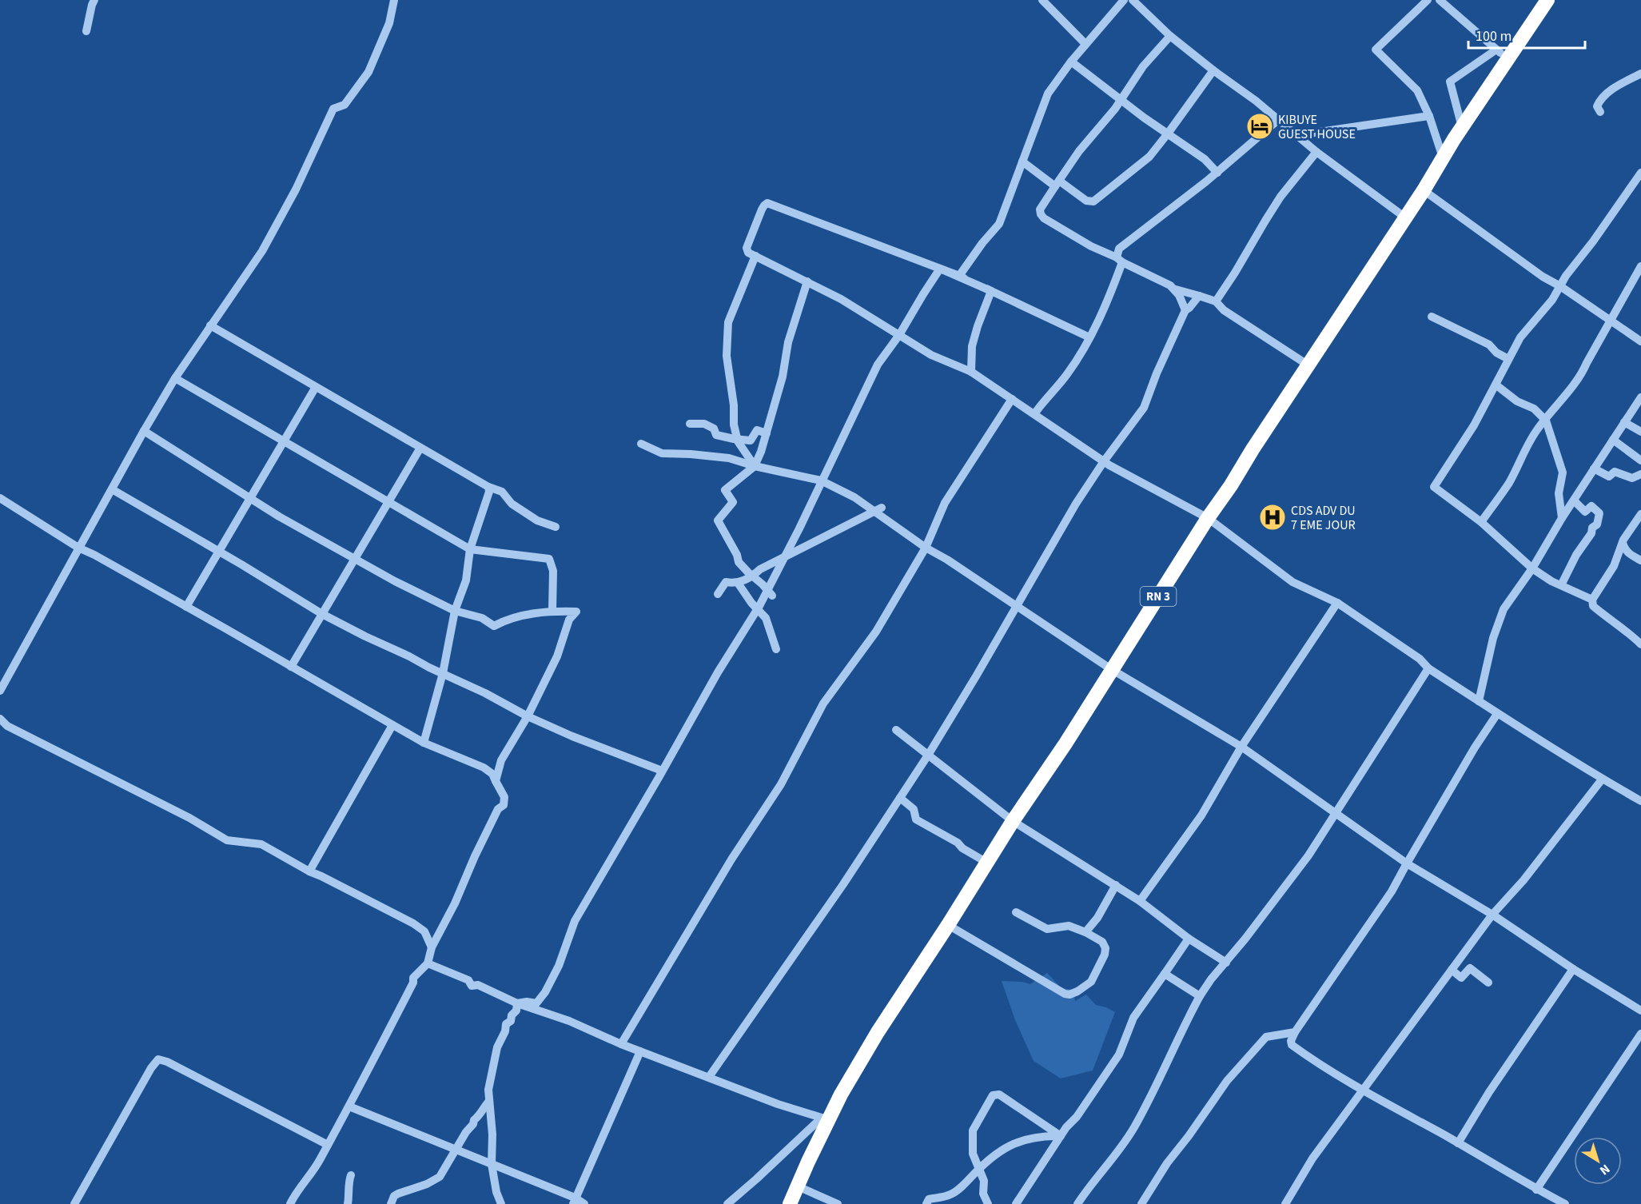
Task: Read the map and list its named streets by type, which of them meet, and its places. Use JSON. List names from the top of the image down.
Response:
{
  "streets": {
    "highway": ["RN 3"]
  },
  "places": {
    "hotel": ["KIBUYE GUEST HOUSE"],
    "hospital": ["CDS ADV DU 7 EME JOUR"]
  },
  "scale_bar": "100 m",
  "north": "bottom right"
}
